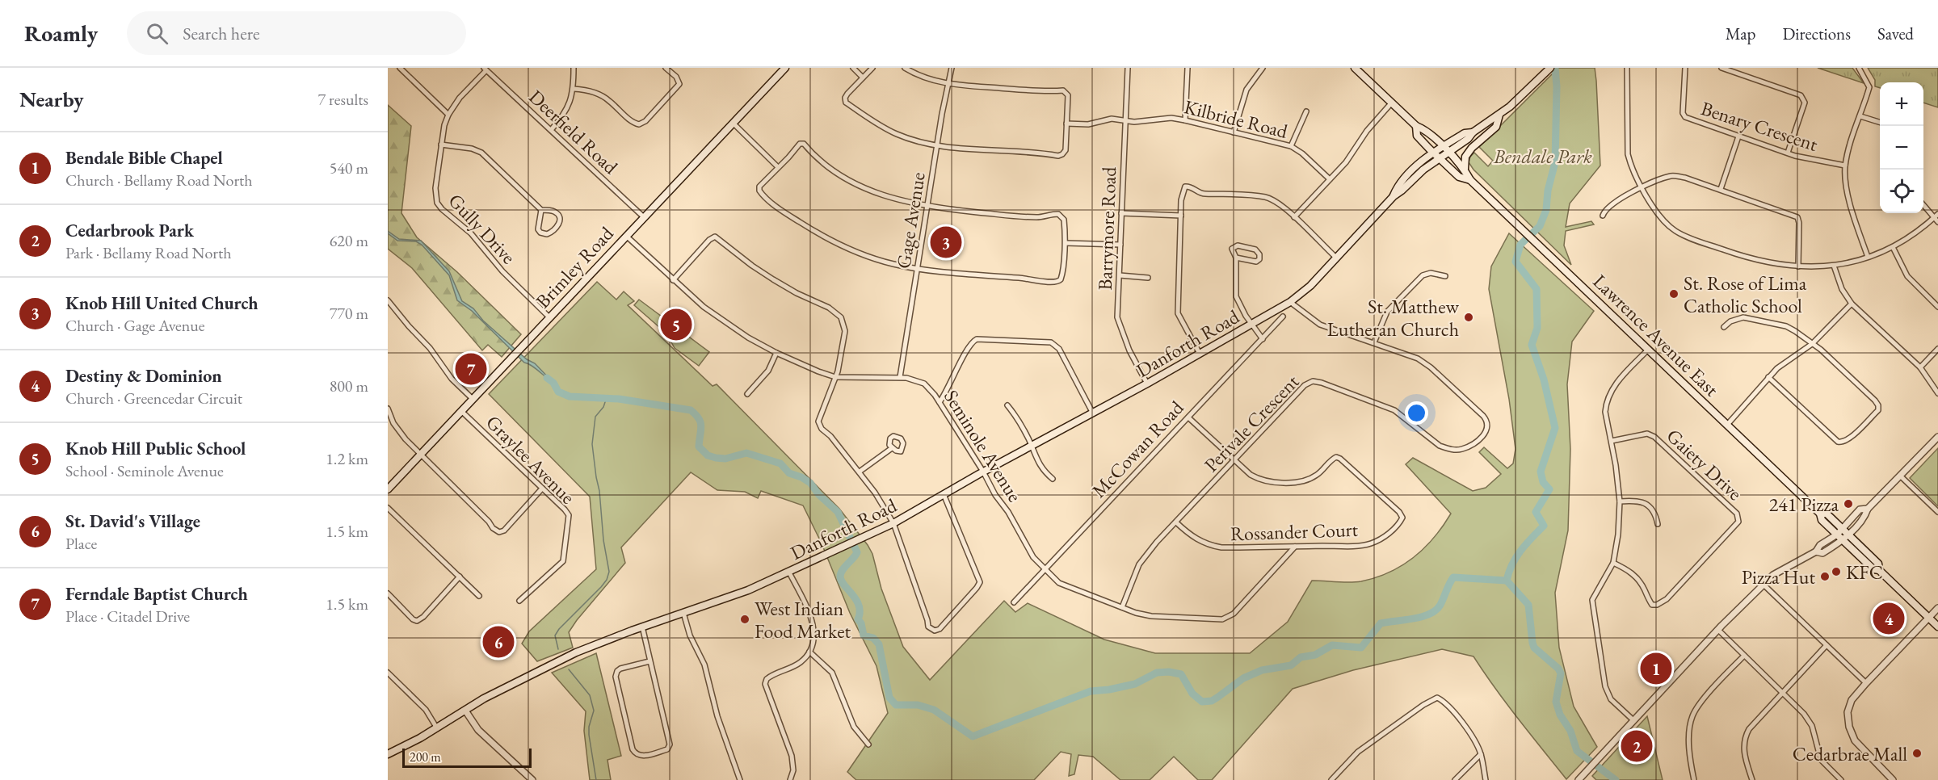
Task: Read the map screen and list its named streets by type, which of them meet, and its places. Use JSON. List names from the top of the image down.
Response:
{
  "streets": {
    "main road": ["Brimley Road", "Lawrence Avenue East", "Danforth Road"],
    "street": [
      "Kilbride Road",
      "Benary Crescent",
      "Deerfield Road",
      "Gage Avenue",
      "Gully Drive",
      "Barrymore Road",
      "Perivale Crescent",
      "Seminole Avenue",
      "McCowan Road",
      "Graylee Avenue",
      "Gaiety Drive",
      "Rossander Court"
    ]
  },
  "crossings": [
    ["Kilbride Road", "Barrymore Road"],
    ["Deerfield Road", "Gully Drive"],
    ["Deerfield Road", "Brimley Road"],
    ["Gage Avenue", "Seminole Avenue"],
    ["Gully Drive", "Brimley Road"],
    ["Barrymore Road", "Danforth Road"],
    ["Brimley Road", "Seminole Avenue"],
    ["Brimley Road", "Graylee Avenue"],
    ["Danforth Road", "Perivale Crescent"],
    ["Danforth Road", "Seminole Avenue"],
    ["Perivale Crescent", "Seminole Avenue"],
    ["Perivale Crescent", "Rossander Court"],
    ["Seminole Avenue", "McCowan Road"],
    ["Seminole Avenue", "Rossander Court"],
    ["McCowan Road", "Rossander Court"]
  ],
  "parks": ["Bendale Park"],
  "places": [
    "St. Rose of Lima Catholic School",
    "St. Matthew Lutheran Church",
    "241 Pizza",
    "KFC",
    "Pizza Hut",
    "West Indian Food Market",
    "Cedarbrae Mall"
  ],
  "scale_bar": "200 m",
  "page": {
    "header": "Roamly",
    "search": "Search here",
    "nav": ["Map", "Directions", "Saved"],
    "heading": ["Nearby", "7 results"],
    "map_buttons": ["+", "−"],
    "list": [
      {
        "mark": "1",
        "name": "Bendale Bible Chapel",
        "note": "Church · Bellamy Road North",
        "value": "540 m"
      },
      {
        "mark": "2",
        "name": "Cedarbrook Park",
        "note": "Park · Bellamy Road North",
        "value": "620 m"
      },
      {
        "mark": "3",
        "name": "Knob Hill United Church",
        "note": "Church · Gage Avenue",
        "value": "770 m"
      },
      {
        "mark": "4",
        "name": "Destiny & Dominion",
        "note": "Church · Greencedar Circuit",
        "value": "800 m"
      },
      {
        "mark": "5",
        "name": "Knob Hill Public School",
        "note": "School · Seminole Avenue",
        "value": "1.2 km"
      },
      {
        "mark": "6",
        "name": "St. David's Village",
        "note": "Place",
        "value": "1.5 km"
      },
      {
        "mark": "7",
        "name": "Ferndale Baptist Church",
        "note": "Place · Citadel Drive",
        "value": "1.5 km"
      }
    ],
    "pins": [
      "3",
      "5",
      "7",
      "4",
      "6",
      "1",
      "2"
    ],
    "scale": "200 m"
  }
}
